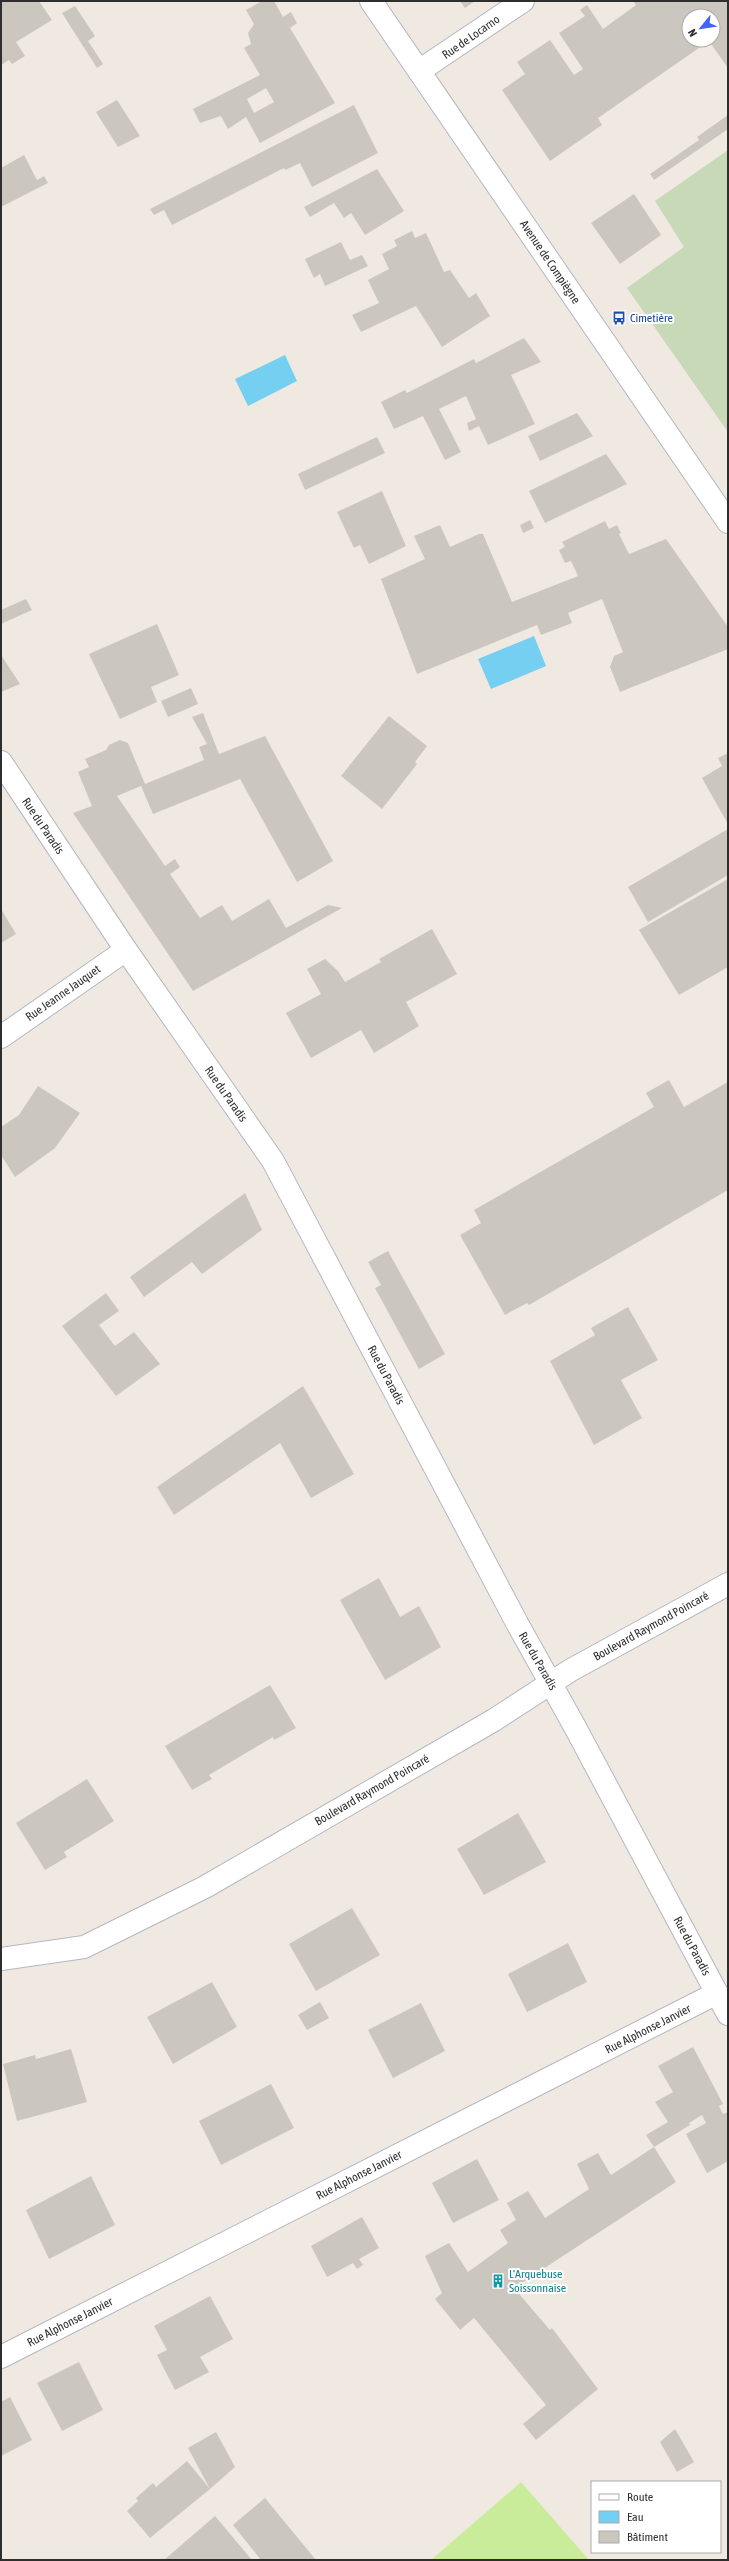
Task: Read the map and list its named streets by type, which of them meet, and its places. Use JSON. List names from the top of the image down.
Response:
{
  "streets": {
    "street": [
      "Rue de Locarno",
      "Avenue de Compiègne",
      "Rue du Paradis",
      "Rue Jeanne Jauquet",
      "Boulevard Raymond Poincaré",
      "Rue Alphonse Janvier"
    ]
  },
  "crossings": [
    ["Rue de Locarno", "Avenue de Compiègne"],
    ["Rue du Paradis", "Rue Jeanne Jauquet"],
    ["Rue du Paradis", "Boulevard Raymond Poincaré"],
    ["Rue du Paradis", "Rue Alphonse Janvier"]
  ],
  "places": {
    "bus stop": ["Cimetière"],
    "building": ["L'Arquebuse Soissonnaise"]
  },
  "legend": ["Route", "Eau", "Bâtiment"],
  "north": "bottom left"
}
